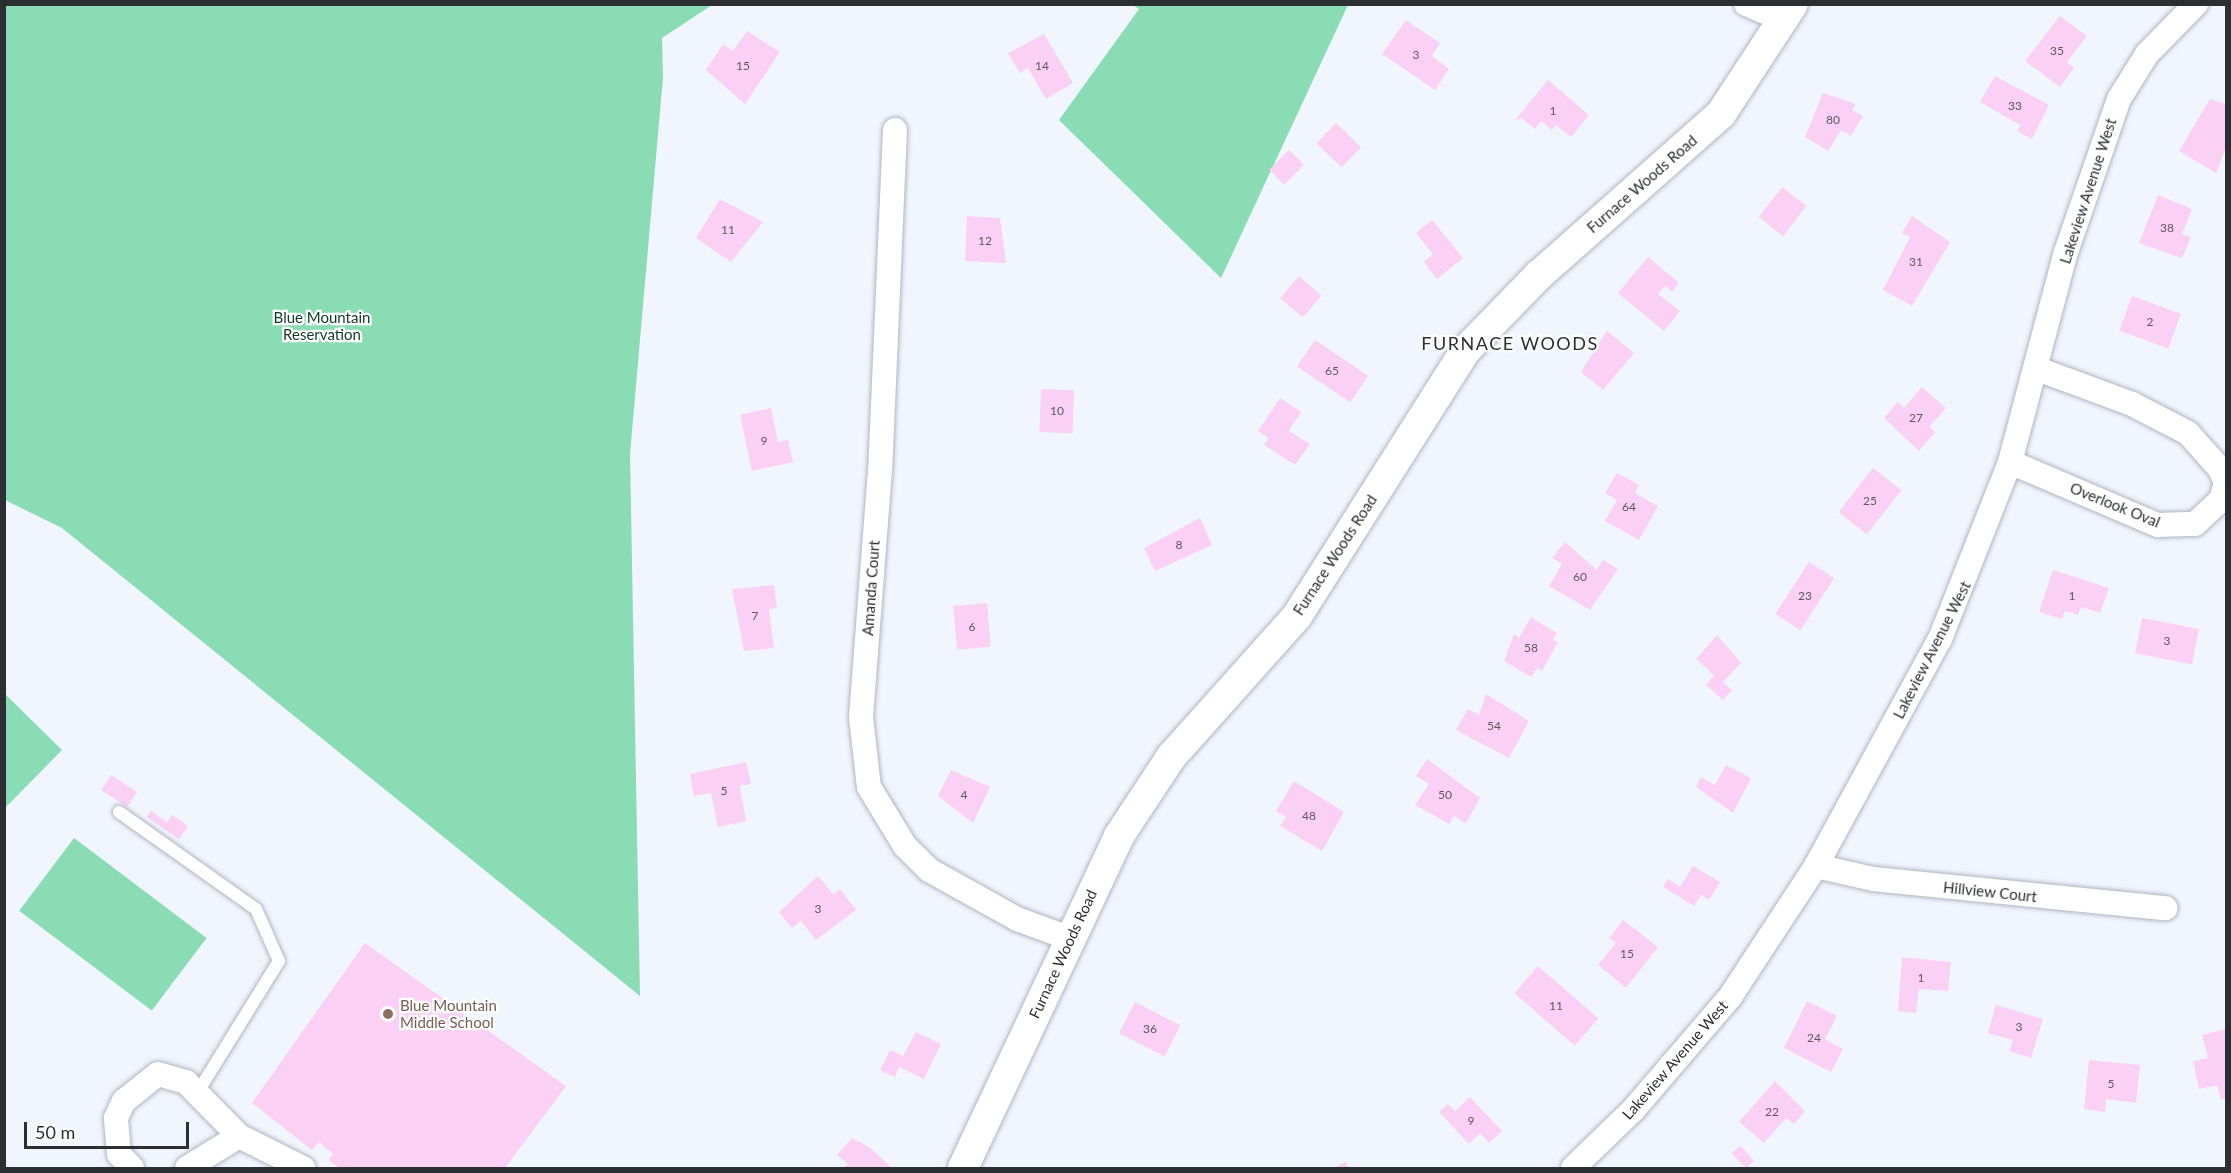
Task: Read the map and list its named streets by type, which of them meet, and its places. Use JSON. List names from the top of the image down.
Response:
{
  "streets": {
    "street": [
      "Furnace Woods Road",
      "Lakeview Avenue West",
      "Overlook Oval",
      "Amanda Court",
      "Hillview Court"
    ]
  },
  "crossings": [
    ["Furnace Woods Road", "Amanda Court"],
    ["Lakeview Avenue West", "Overlook Oval"],
    ["Lakeview Avenue West", "Hillview Court"]
  ],
  "districts": ["FURNACE WOODS"],
  "parks": ["Blue Mountain Reservation"],
  "places": ["Blue Mountain Middle School"],
  "house_numbers": [
    "35",
    "3",
    "15",
    "14",
    "33",
    "1",
    "80",
    "38",
    "11",
    "12",
    "31",
    "2",
    "65",
    "10",
    "27",
    "9",
    "25",
    "64",
    "8",
    "60",
    "23",
    "1",
    "7",
    "6",
    "3",
    "58",
    "54",
    "5",
    "4",
    "50",
    "48",
    "3",
    "15",
    "1",
    "11",
    "3",
    "36",
    "24",
    "5",
    "22",
    "9"
  ],
  "scale_bar": "50 m"
}
